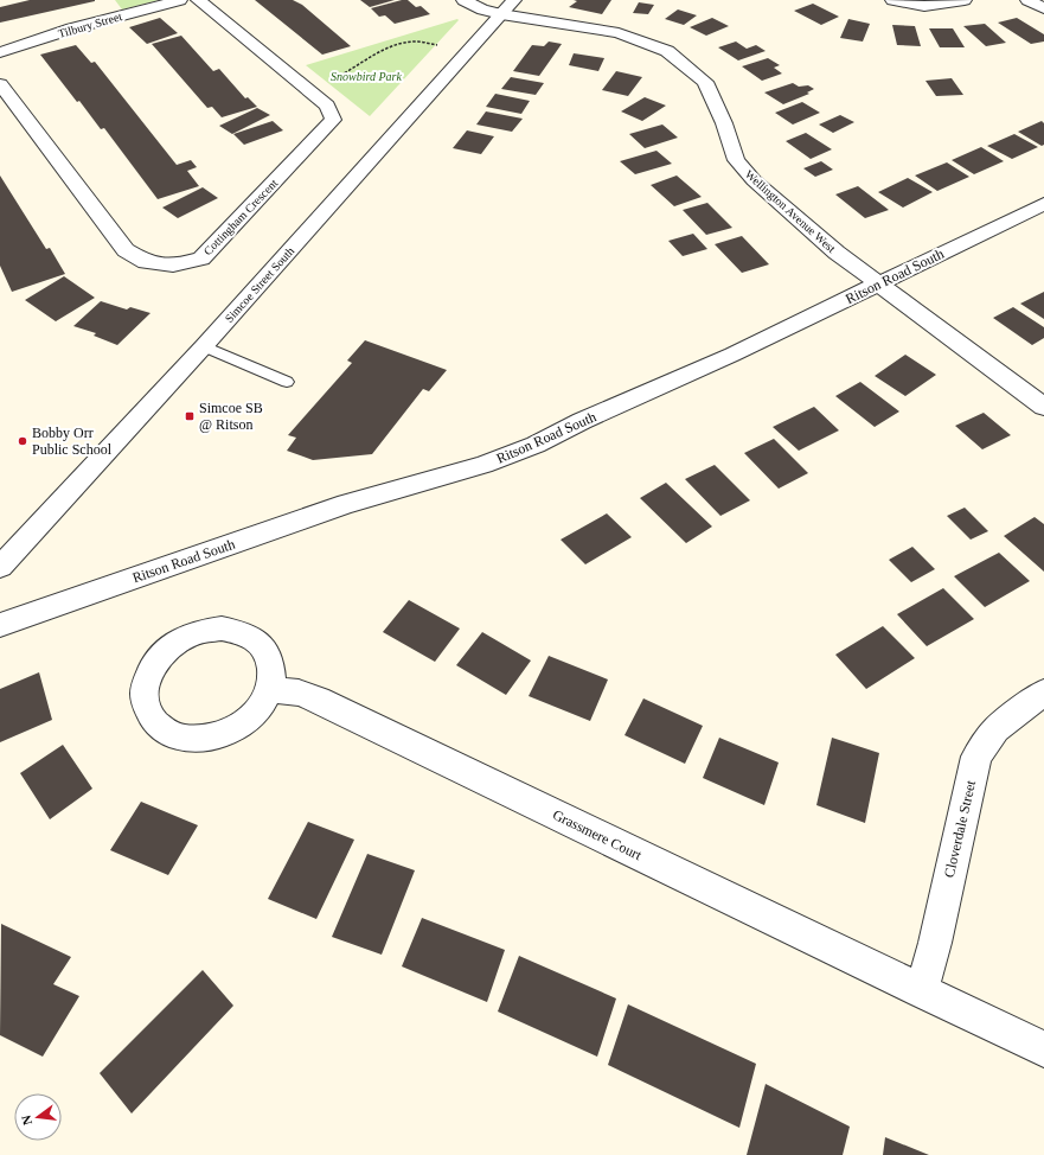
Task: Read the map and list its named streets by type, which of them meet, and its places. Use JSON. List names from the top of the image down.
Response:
{
  "streets": {
    "street": [
      "Tilbury Street",
      "Wellington Avenue West",
      "Cottingham Crescent",
      "Ritson Road South",
      "Simcoe Street South",
      "Cloverdale Street",
      "Grassmere Court"
    ]
  },
  "crossings": [
    ["Wellington Avenue West", "Ritson Road South"],
    ["Wellington Avenue West", "Simcoe Street South"],
    ["Cloverdale Street", "Grassmere Court"]
  ],
  "parks": ["Snowbird Park"],
  "places": {
    "transit": ["Simcoe SB @ Ritson"],
    "other": ["Bobby Orr Public School"]
  },
  "north": "left"
}
